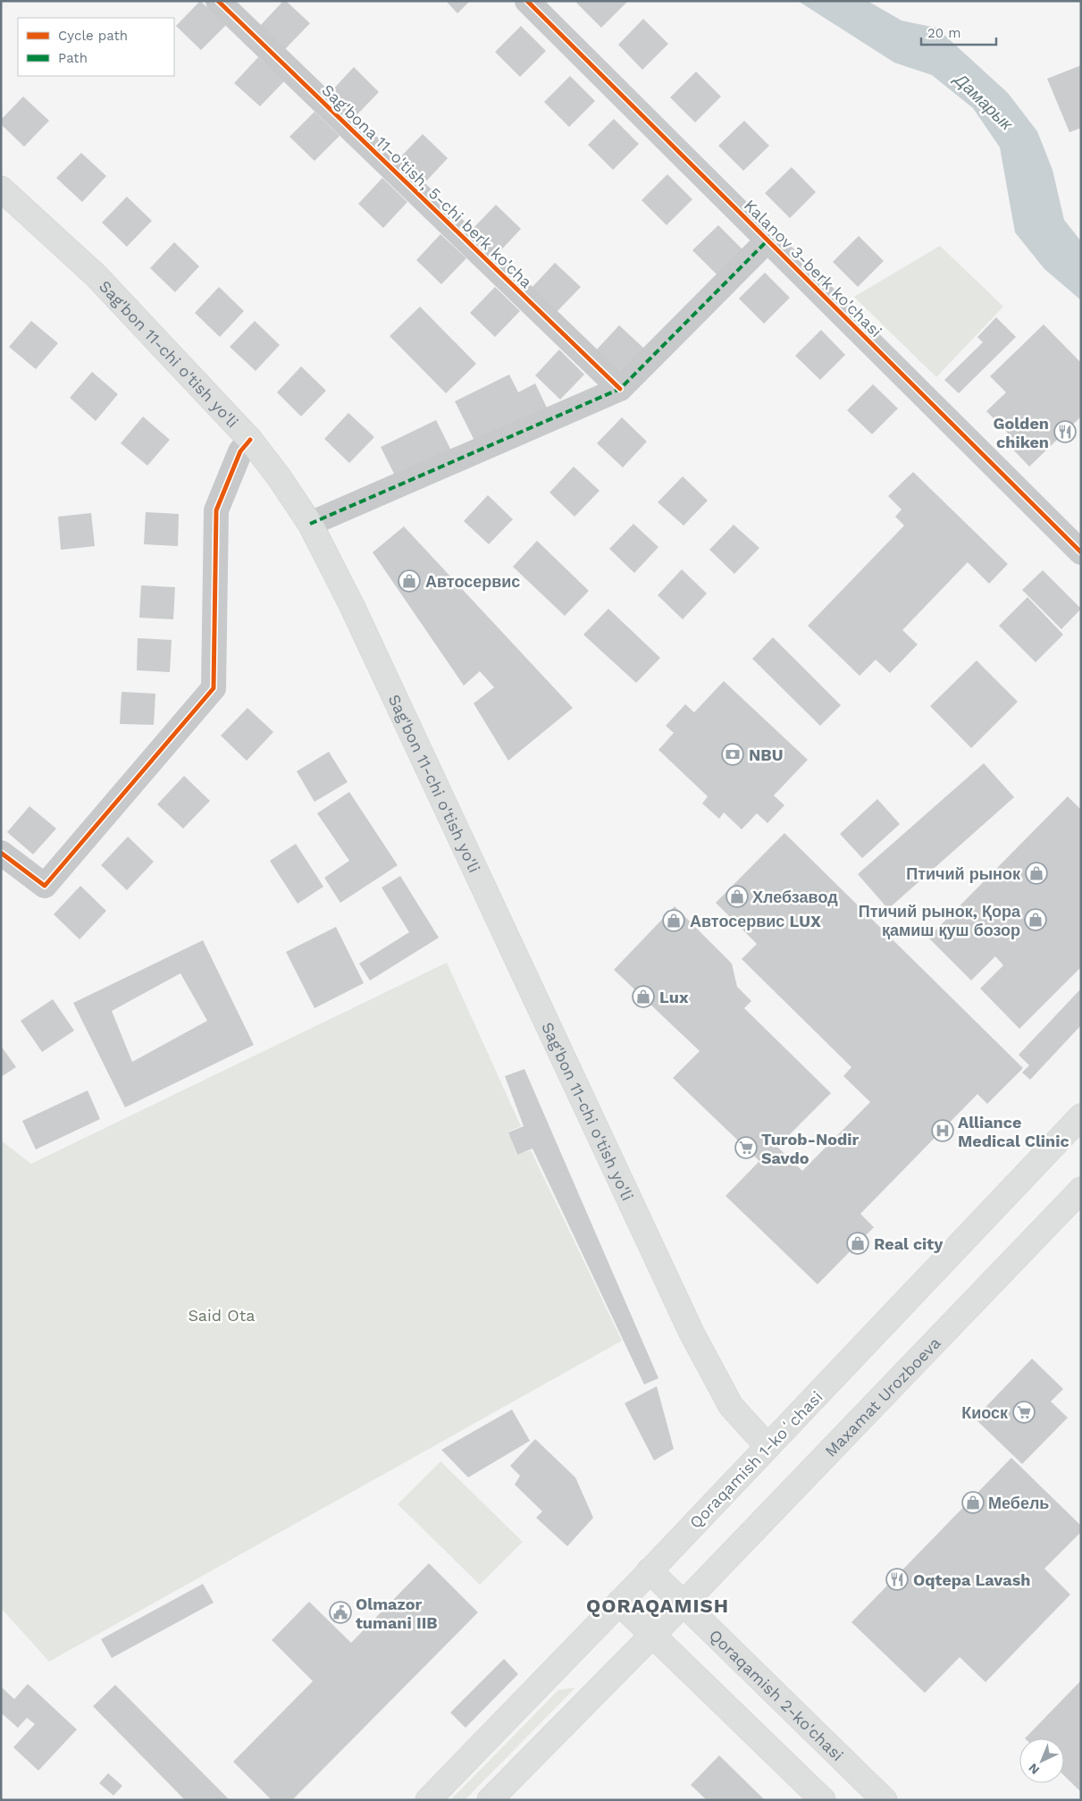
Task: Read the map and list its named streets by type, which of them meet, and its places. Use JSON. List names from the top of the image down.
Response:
{
  "streets": {
    "main road": [
      "Sag'bon 11-chi o'tish yo'li",
      "Maxamat Urozboeva",
      "Qoraqamish 1-koʻchasi",
      "Qoraqamish 2-ko'chasi"
    ],
    "street": ["Sag'bona 11-o'tish, 5-chi berk ko'cha", "Kalanov 3-berk ko'chasi"]
  },
  "crossings": [
    ["Sag'bon 11-chi o'tish yo'li", "Qoraqamish 1-koʻchasi"],
    ["Maxamat Urozboeva", "Qoraqamish 2-ko'chasi"],
    ["Qoraqamish 1-koʻchasi", "Qoraqamish 2-ko'chasi"]
  ],
  "districts": ["QORAQAMISH"],
  "water": ["Дамарык"],
  "parks": ["Said Ota"],
  "places": {
    "restaurant": ["Golden chiken", "Oqtepa Lavash"],
    "shop": [
      "Автосервис",
      "Птичий рынок",
      "Хлебзавод",
      "Птичий рынок, Қора қамиш қуш бозор",
      "Автосервис LUX",
      "Lux",
      "Real city",
      "Мебель"
    ],
    "bank": ["NBU"],
    "hospital": ["Alliance Medical Clinic"],
    "supermarket": ["Turob-Nodir Savdo", "Киоск"],
    "public building": ["Olmazor tumani IIB"]
  },
  "legend": ["Cycle path", "Path"],
  "scale_bar": "20 m",
  "north": "bottom left"
}
